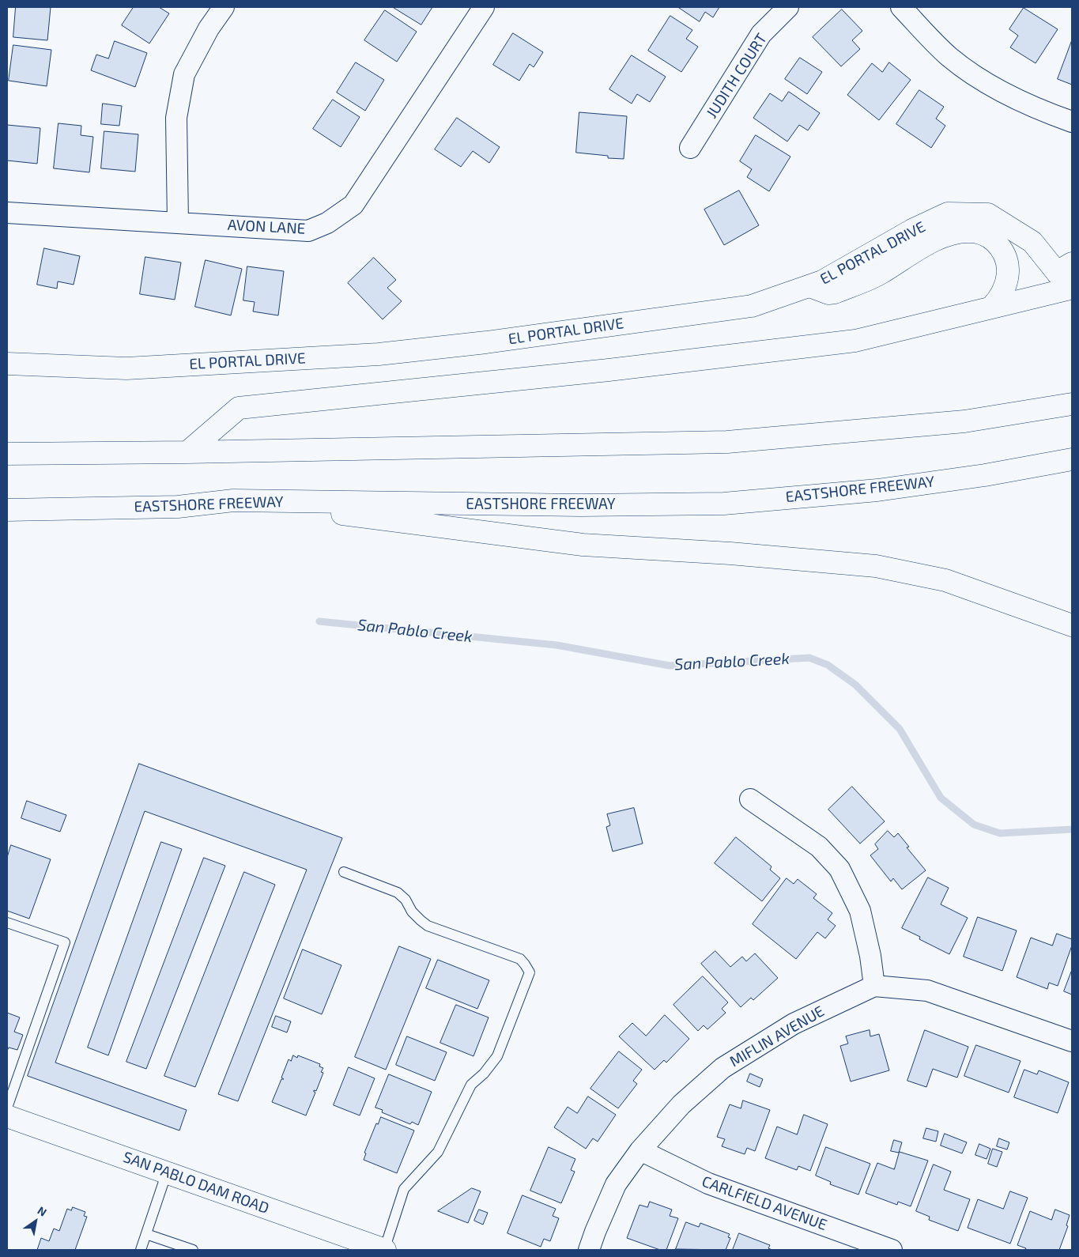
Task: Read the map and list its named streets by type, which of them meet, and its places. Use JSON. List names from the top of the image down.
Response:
{
  "streets": {
    "main road": ["EL PORTAL DRIVE", "EASTSHORE FREEWAY", "SAN PABLO DAM ROAD"],
    "street": [
      "JUDITH COURT",
      "AVON LANE",
      "MIFLIN AVENUE",
      "CARLFIELD AVENUE"
    ]
  },
  "crossings": [
    ["MIFLIN AVENUE", "CARLFIELD AVENUE"]
  ],
  "water": ["San Pablo Creek"],
  "north": "top right"
}
